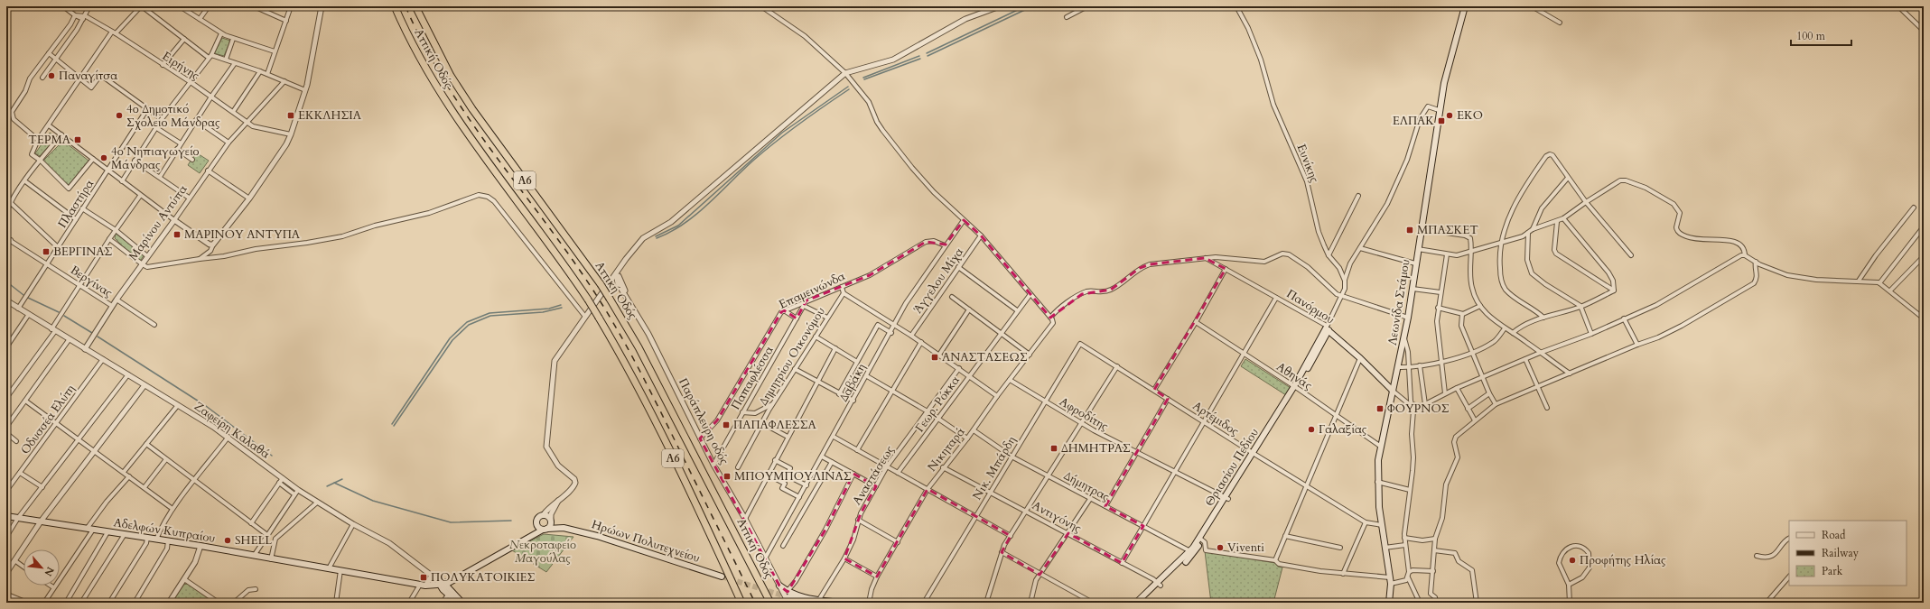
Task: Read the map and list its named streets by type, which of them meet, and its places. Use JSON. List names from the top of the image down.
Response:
{
  "streets": {
    "highway": ["Αττική Οδός", "Α6"],
    "main road": [
      "Λεωνίδα Στάμου",
      "Πανόρμου",
      "Θριασίου Πεδίου",
      "Αδελφών Κυπραίου",
      "Ηρώων Πολυτεχνείου"
    ],
    "street": [
      "Ειρήνης",
      "Ευνίκης",
      "Πλαστήρα",
      "Μαρίνου Αντύπα",
      "Άγγελου Μίχα",
      "Βεργίνας",
      "Επαμεινώνδα",
      "Δημητρίου Οικονόμου",
      "Αθηνάς",
      "Παπαφλέσσα",
      "Δαβάκη",
      "Γεωρ. Ρόκκα",
      "Αφροδίτης",
      "Αρτέμιδος",
      "Οδυσσέα Ελύτη",
      "Παράπλευρη οδός",
      "Ζαφείρη Καλαθά",
      "Νικηταρά",
      "Νικ. Μπάρδη",
      "Αναστάσεως",
      "Δήμητρας",
      "Αντιγόνης"
    ]
  },
  "crossings": [
    ["Ειρήνης", "Μαρίνου Αντύπα"],
    ["Πλαστήρα", "Βεργίνας"],
    ["Πλαστήρα", "Ζαφείρη Καλαθά"],
    ["Μαρίνου Αντύπα", "Βεργίνας"],
    ["Μαρίνου Αντύπα", "Ζαφείρη Καλαθά"],
    ["Επαμεινώνδα", "Παπαφλέσσα"],
    ["Επαμεινώνδα", "Δαβάκη"],
    ["Επαμεινώνδα", "Παράπλευρη οδός"],
    ["Λεωνίδα Στάμου", "Πανόρμου"],
    ["Λεωνίδα Στάμου", "Αθηνάς"],
    ["Λεωνίδα Στάμου", "Αρτέμιδος"],
    ["Πανόρμου", "Θριασίου Πεδίου"],
    ["Αθηνάς", "Θριασίου Πεδίου"],
    ["Παπαφλέσσα", "Παράπλευρη οδός"],
    ["Δαβάκη", "Παράπλευρη οδός"],
    ["Αφροδίτης", "Νικηταρά"],
    ["Αφροδίτης", "Θριασίου Πεδίου"],
    ["Αφροδίτης", "Νικ. Μπάρδη"],
    ["Αρτέμιδος", "Θριασίου Πεδίου"],
    ["Αρτέμιδος", "Νικ. Μπάρδη"],
    ["Οδυσσέα Ελύτη", "Ζαφείρη Καλαθά"],
    ["Ζαφείρη Καλαθά", "Αδελφών Κυπραίου"],
    ["Ζαφείρη Καλαθά", "Ηρώων Πολυτεχνείου"],
    ["Νικηταρά", "Δήμητρας"],
    ["Νικηταρά", "Αντιγόνης"],
    ["Θριασίου Πεδίου", "Δήμητρας"],
    ["Θριασίου Πεδίου", "Αντιγόνης"],
    ["Νικ. Μπάρδη", "Δήμητρας"],
    ["Νικ. Μπάρδη", "Αντιγόνης"],
    ["Αδελφών Κυπραίου", "Ηρώων Πολυτεχνείου"]
  ],
  "parks": ["Νεκροταφείο Μαγούλας"],
  "places": {
    "other": [
      "Παναγίτσα",
      "4ο Δημοτικό Σχολείο Μάνδρας",
      "EKO",
      "4ο Νηπιαγωγείο Μάνδρας",
      "Γαλαξίας",
      "SHELL",
      "Viventi",
      "Προφήτης Ηλίας"
    ],
    "transit": [
      "ΕΚΚΛΗΣΙΑ",
      "ΕΛΠΑΚ",
      "ΤΕΡΜΑ",
      "ΜΠΑΣΚΕΤ",
      "ΜΑΡΙΝΟΥ ΑΝΤΥΠΑ",
      "ΒΕΡΓΙΝΑΣ",
      "ΑΝΑΣΤΑΣΕΩΣ",
      "ΦΟΥΡΝΟΣ",
      "ΠΑΠΑΦΛΕΣΣΑ",
      "ΔΗΜΗΤΡΑΣ",
      "ΜΠΟΥΜΠΟΥΛΙΝΑΣ",
      "ΠΟΛΥΚΑΤΟΙΚΙΕΣ"
    ]
  },
  "legend": ["Road", "Railway", "Park"],
  "scale_bar": "100 m",
  "north": "bottom right"
}
